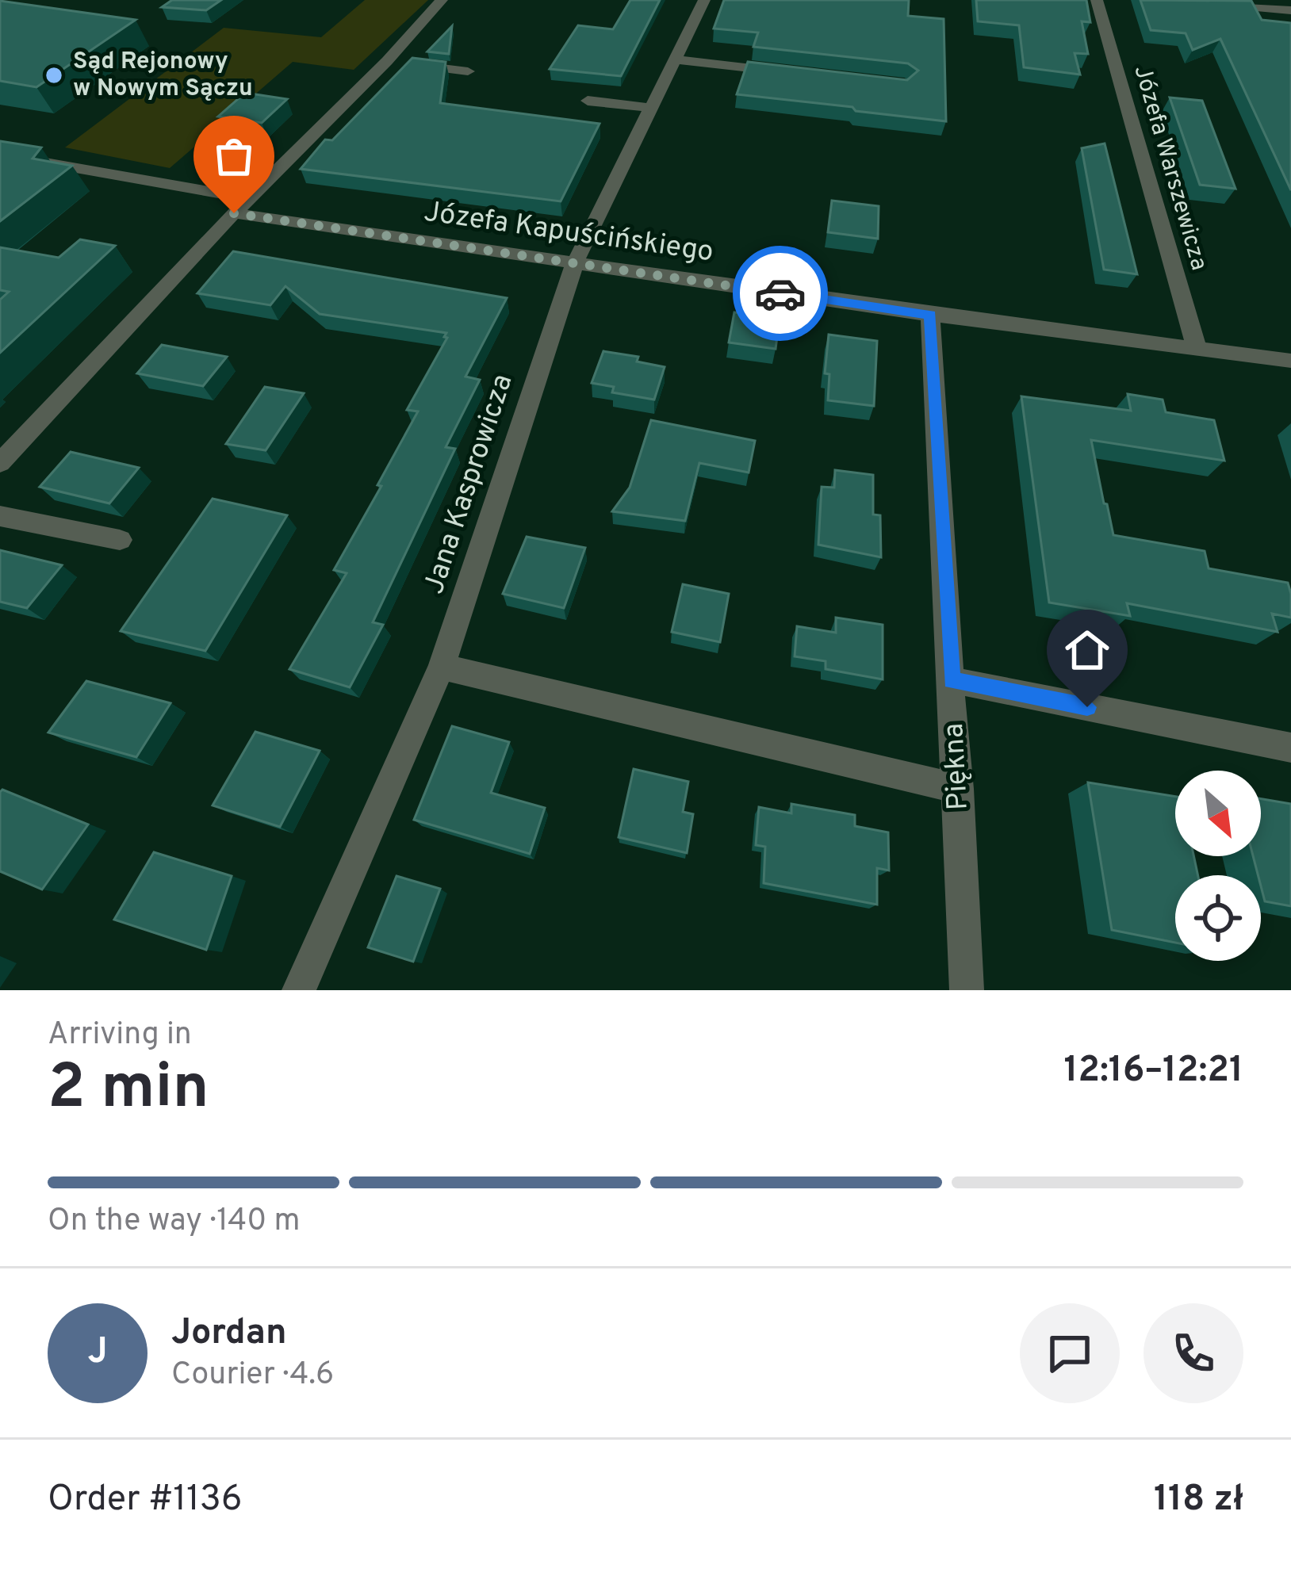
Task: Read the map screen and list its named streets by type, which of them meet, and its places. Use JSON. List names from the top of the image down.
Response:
{
  "streets": {
    "street": [
      "Józefa Warszewicza",
      "Józefa Kapuścińskiego",
      "Jana Kasprowicza",
      "Piękna"
    ]
  },
  "crossings": [
    ["Józefa Warszewicza", "Józefa Kapuścińskiego"],
    ["Józefa Kapuścińskiego", "Jana Kasprowicza"],
    ["Józefa Kapuścińskiego", "Piękna"]
  ],
  "places": ["Sąd Rejonowy w Nowym Sączu"],
  "north": "bottom right",
  "page": {
    "heading": ["2 min", "Arriving in", "12:16–12:21"],
    "panel": [
      "Jordan",
      "Courier · 4.6",
      "Order #1136",
      "118 zł"
    ],
    "bar": "On the way · 140 m",
    "round": "J"
  }
}
